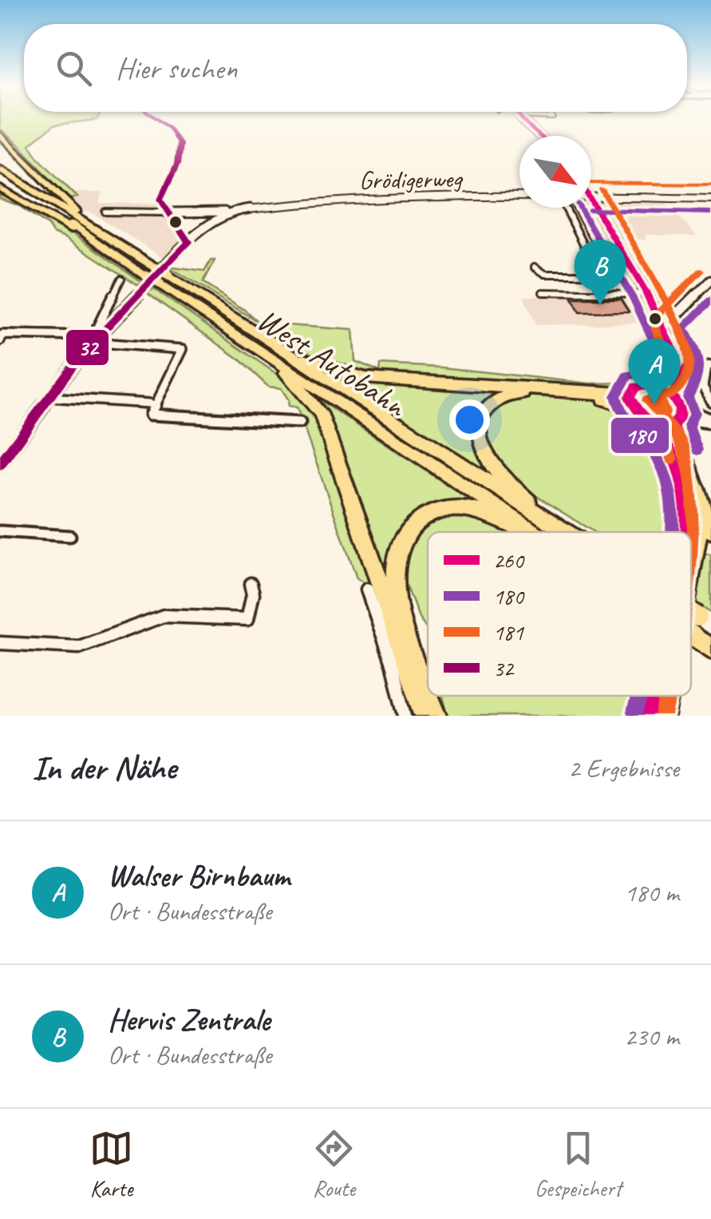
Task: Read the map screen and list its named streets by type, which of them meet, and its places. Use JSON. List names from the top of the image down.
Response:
{
  "streets": {
    "highway": ["West Autobahn"],
    "street": ["Grödigerweg"]
  },
  "lines": [
    "transit line 260",
    "transit line 32",
    "transit line 181",
    "transit line 180"
  ],
  "legend": [
    "260",
    "180",
    "181",
    "32"
  ],
  "north": "bottom right",
  "page": {
    "search": "Hier suchen",
    "pins": ["B", "A"],
    "heading": ["In der Nähe", "2 Ergebnisse"],
    "list": [
      {
        "mark": "A",
        "name": "Walser Birnbaum",
        "note": "Ort · Bundesstraße",
        "value": "180 m"
      },
      {
        "mark": "B",
        "name": "Hervis Zentrale",
        "note": "Ort · Bundesstraße",
        "value": "230 m"
      }
    ],
    "nav": ["Karte", "Route", "Gespeichert"]
  }
}
